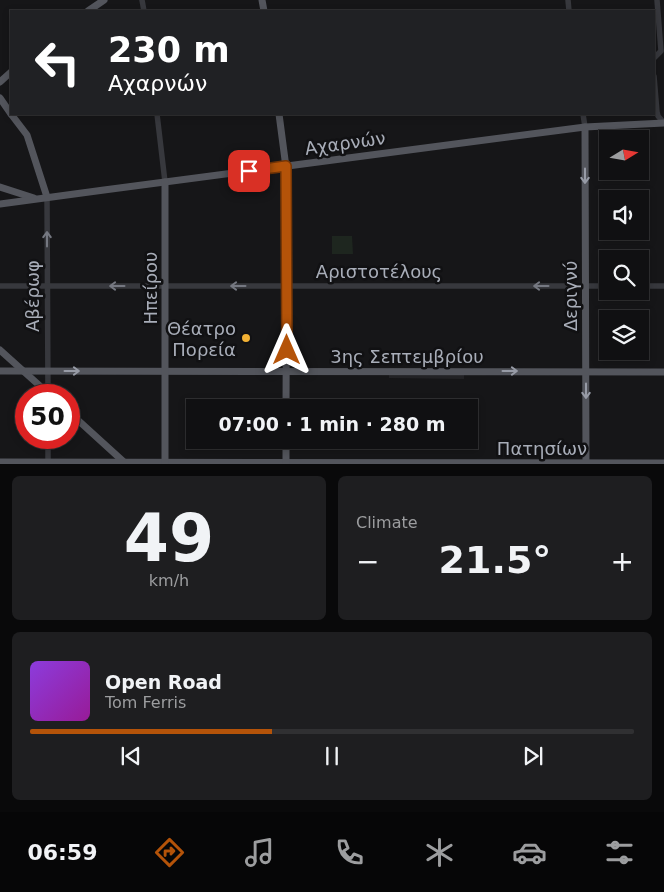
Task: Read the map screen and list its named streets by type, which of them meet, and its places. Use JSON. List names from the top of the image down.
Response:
{
  "streets": {
    "main road": [
      "Αχαρνών",
      "Ηπείρου",
      "Δεριγνύ",
      "3ης Σεπτεμβρίου",
      "Πατησίων"
    ],
    "street": ["Αριστοτέλους", "Αβέρωφ"]
  },
  "crossings": [
    ["Αχαρνών", "Ηπείρου"],
    ["Αχαρνών", "Αβέρωφ"],
    ["Αχαρνών", "Δεριγνύ"],
    ["Αριστοτέλους", "Ηπείρου"],
    ["Αριστοτέλους", "Αβέρωφ"],
    ["Αριστοτέλους", "Δεριγνύ"],
    ["Ηπείρου", "3ης Σεπτεμβρίου"],
    ["Ηπείρου", "Πατησίων"],
    ["Αβέρωφ", "3ης Σεπτεμβρίου"],
    ["Δεριγνύ", "3ης Σεπτεμβρίου"],
    ["Δεριγνύ", "Πατησίων"]
  ],
  "one_way": [
    "Αριστοτέλους",
    "Αβέρωφ",
    "Δεριγνύ",
    "3ης Σεπτεμβρίου"
  ],
  "places": ["Θέατρο Πορεία"],
  "north": "right",
  "page": {
    "turn": ["230 m", "Αχαρνών"],
    "limit": "50",
    "trip": "07:00 · 1 min · 280 m",
    "tile": [
      ["49", "km/h"],
      "Climate"
    ],
    "heat": ["−", "21.5°", "+"],
    "song": ["Open Road", "Tom Ferris"],
    "tabs": "06:59"
  }
}
